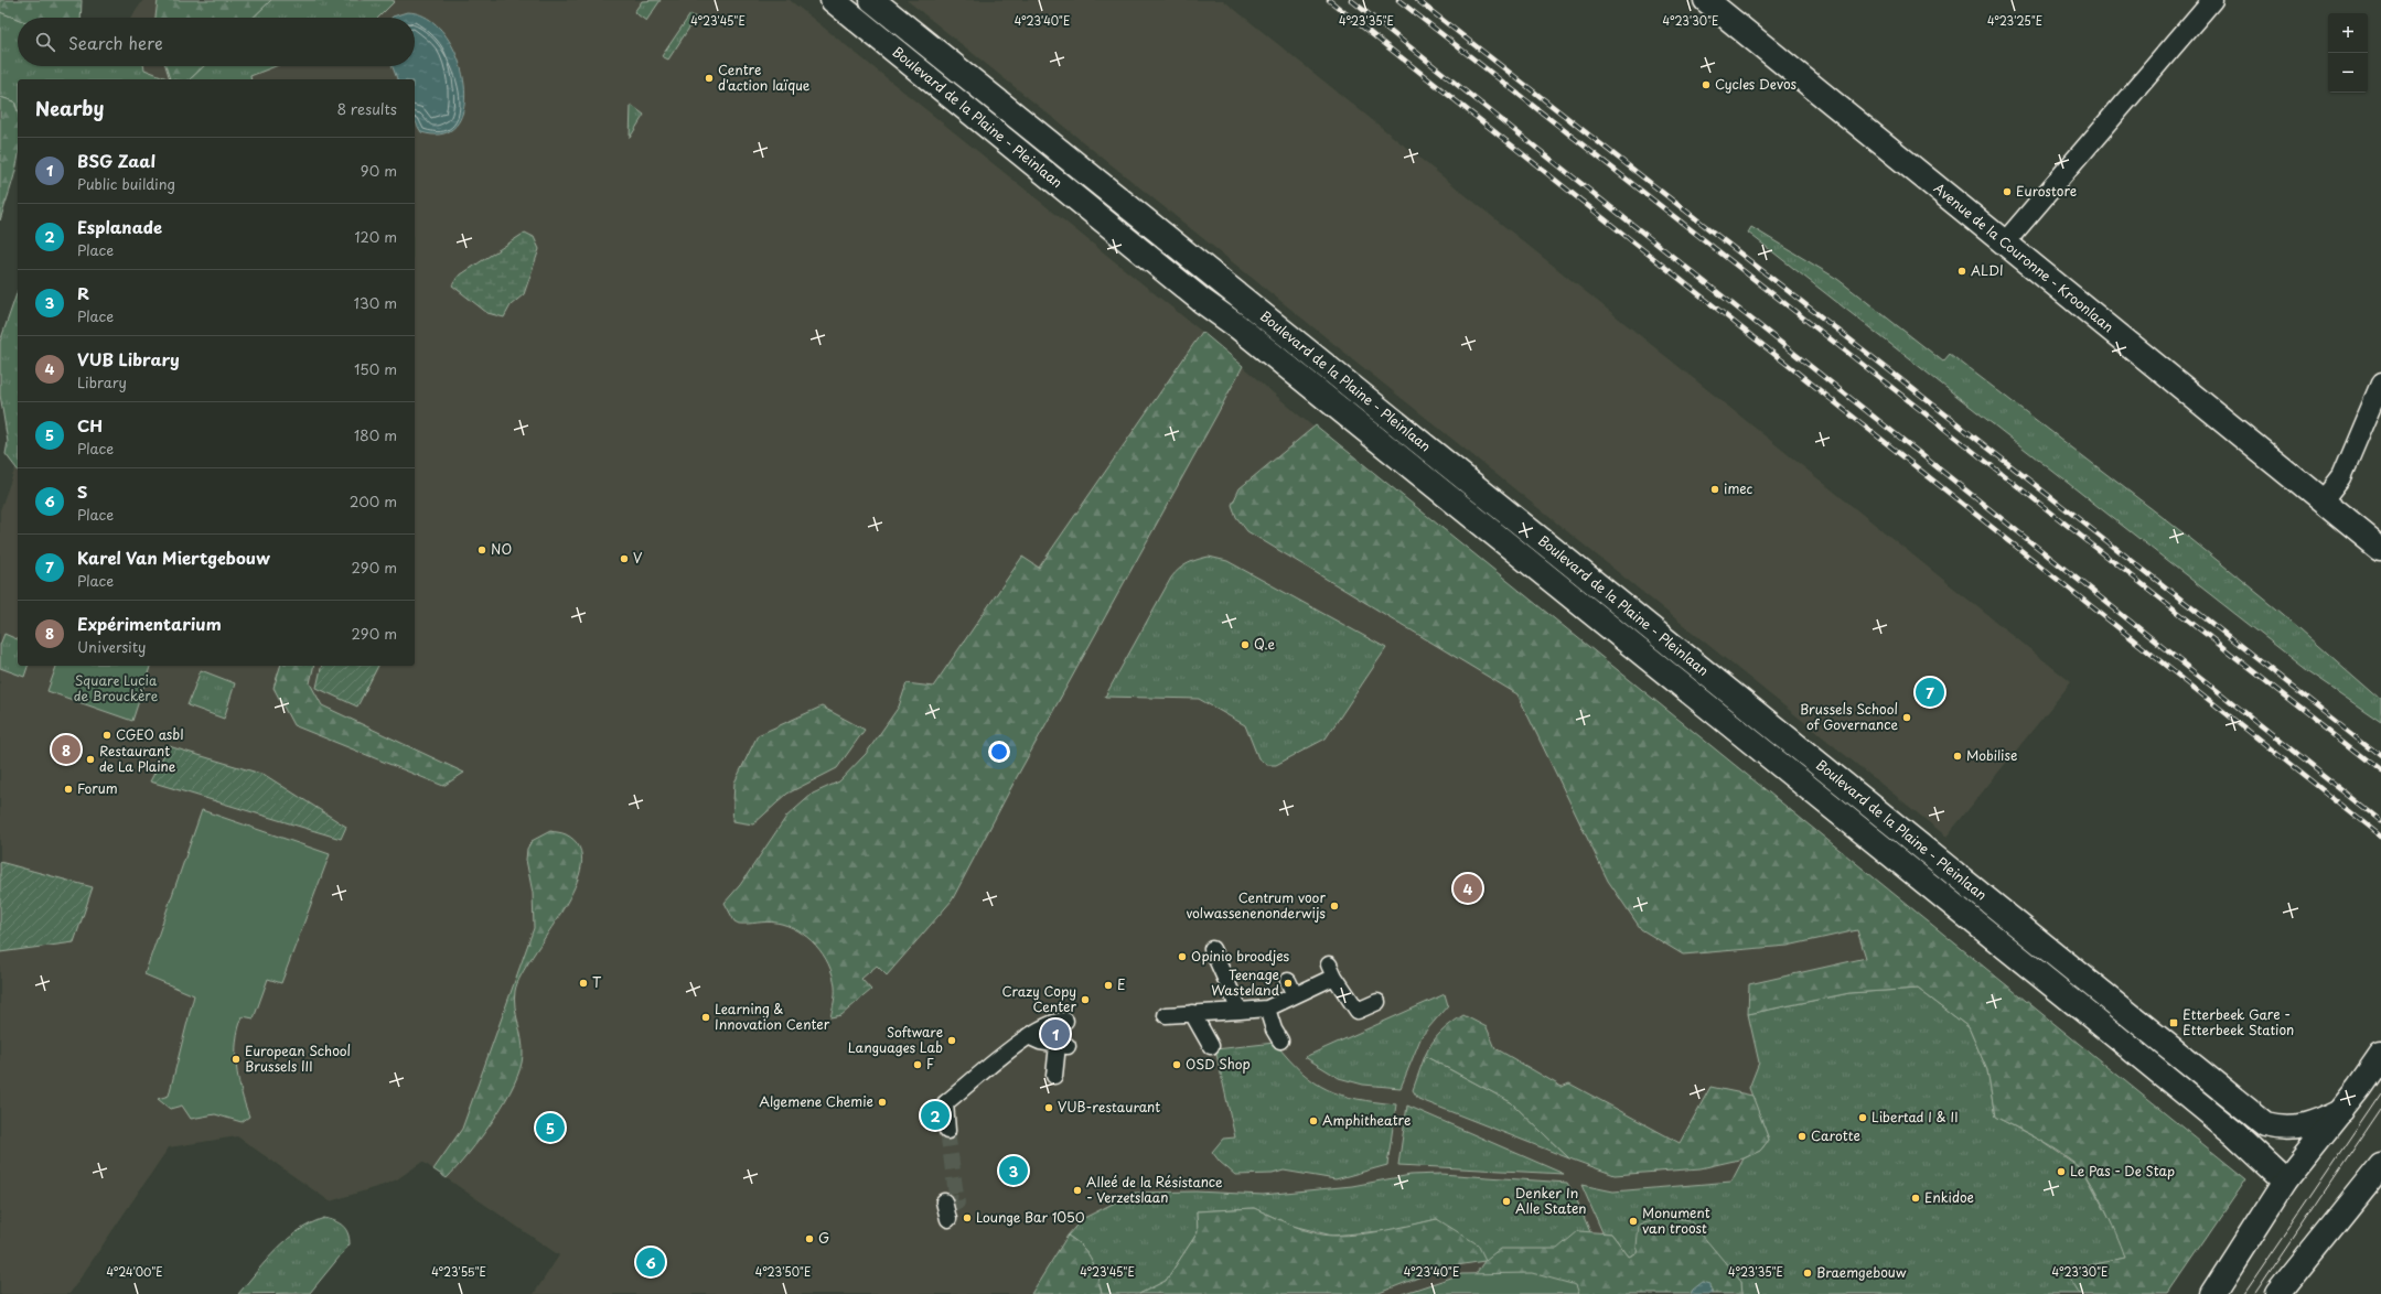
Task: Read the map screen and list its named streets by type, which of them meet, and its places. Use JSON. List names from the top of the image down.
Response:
{
  "streets": {
    "main road": ["Boulevard de la Plaine - Pleinlaan", "Avenue de la Couronne - Kroonlaan"]
  },
  "parks": ["Square Lucia de Brouckère"],
  "places": {
    "other": [
      "Centre d'action laïque",
      "Cycles Devos",
      "Eurostore",
      "ALDI",
      "imec",
      "NO",
      "V",
      "Q.e",
      "Brussels School of Governance",
      "CGEO asbl",
      "Mobilise",
      "Restaurant de La Plaine",
      "Forum",
      "Centrum voor volwassenenonderwijs",
      "Opinio broodjes",
      "T",
      "Teenage Wasteland",
      "E",
      "Crazy Copy Center",
      "Learning & Innovation Center",
      "Software Languages Lab",
      "European School Brussels III",
      "F",
      "OSD Shop",
      "Algemene Chemie",
      "VUB-restaurant",
      "Libertad I & II",
      "Amphitheatre",
      "Carotte",
      "Le Pas - De Stap",
      "Alleé de la Résistance - Verzetslaan",
      "Enkidoe",
      "Denker In Alle Staten",
      "Lounge Bar 1050",
      "Monument van troost",
      "G",
      "Braemgebouw"
    ],
    "transit": ["Etterbeek Gare - Etterbeek Station"]
  },
  "page": {
    "map_buttons": ["+", "−"],
    "search": "Search here",
    "heading": ["Nearby", "8 results"],
    "list": [
      {
        "mark": "1",
        "name": "BSG Zaal",
        "note": "Public building",
        "value": "90 m"
      },
      {
        "mark": "2",
        "name": "Esplanade",
        "note": "Place",
        "value": "120 m"
      },
      {
        "mark": "3",
        "name": "R",
        "note": "Place",
        "value": "130 m"
      },
      {
        "mark": "4",
        "name": "VUB Library",
        "note": "Library",
        "value": "150 m"
      },
      {
        "mark": "5",
        "name": "CH",
        "note": "Place",
        "value": "180 m"
      },
      {
        "mark": "6",
        "name": "S",
        "note": "Place",
        "value": "200 m"
      },
      {
        "mark": "7",
        "name": "Karel Van Miertgebouw",
        "note": "Place",
        "value": "290 m"
      },
      {
        "mark": "8",
        "name": "Expérimentarium",
        "note": "University",
        "value": "290 m"
      }
    ],
    "pins": [
      "7",
      "8",
      "4",
      "1",
      "2",
      "5",
      "3",
      "6"
    ]
  },
  "coordinates": [
    "4°23'45\"E",
    "4°23'40\"E",
    "4°23'35\"E",
    "4°23'30\"E",
    "4°23'25\"E",
    "4°24'00\"E",
    "4°23'55\"E",
    "4°23'50\"E"
  ]
}
